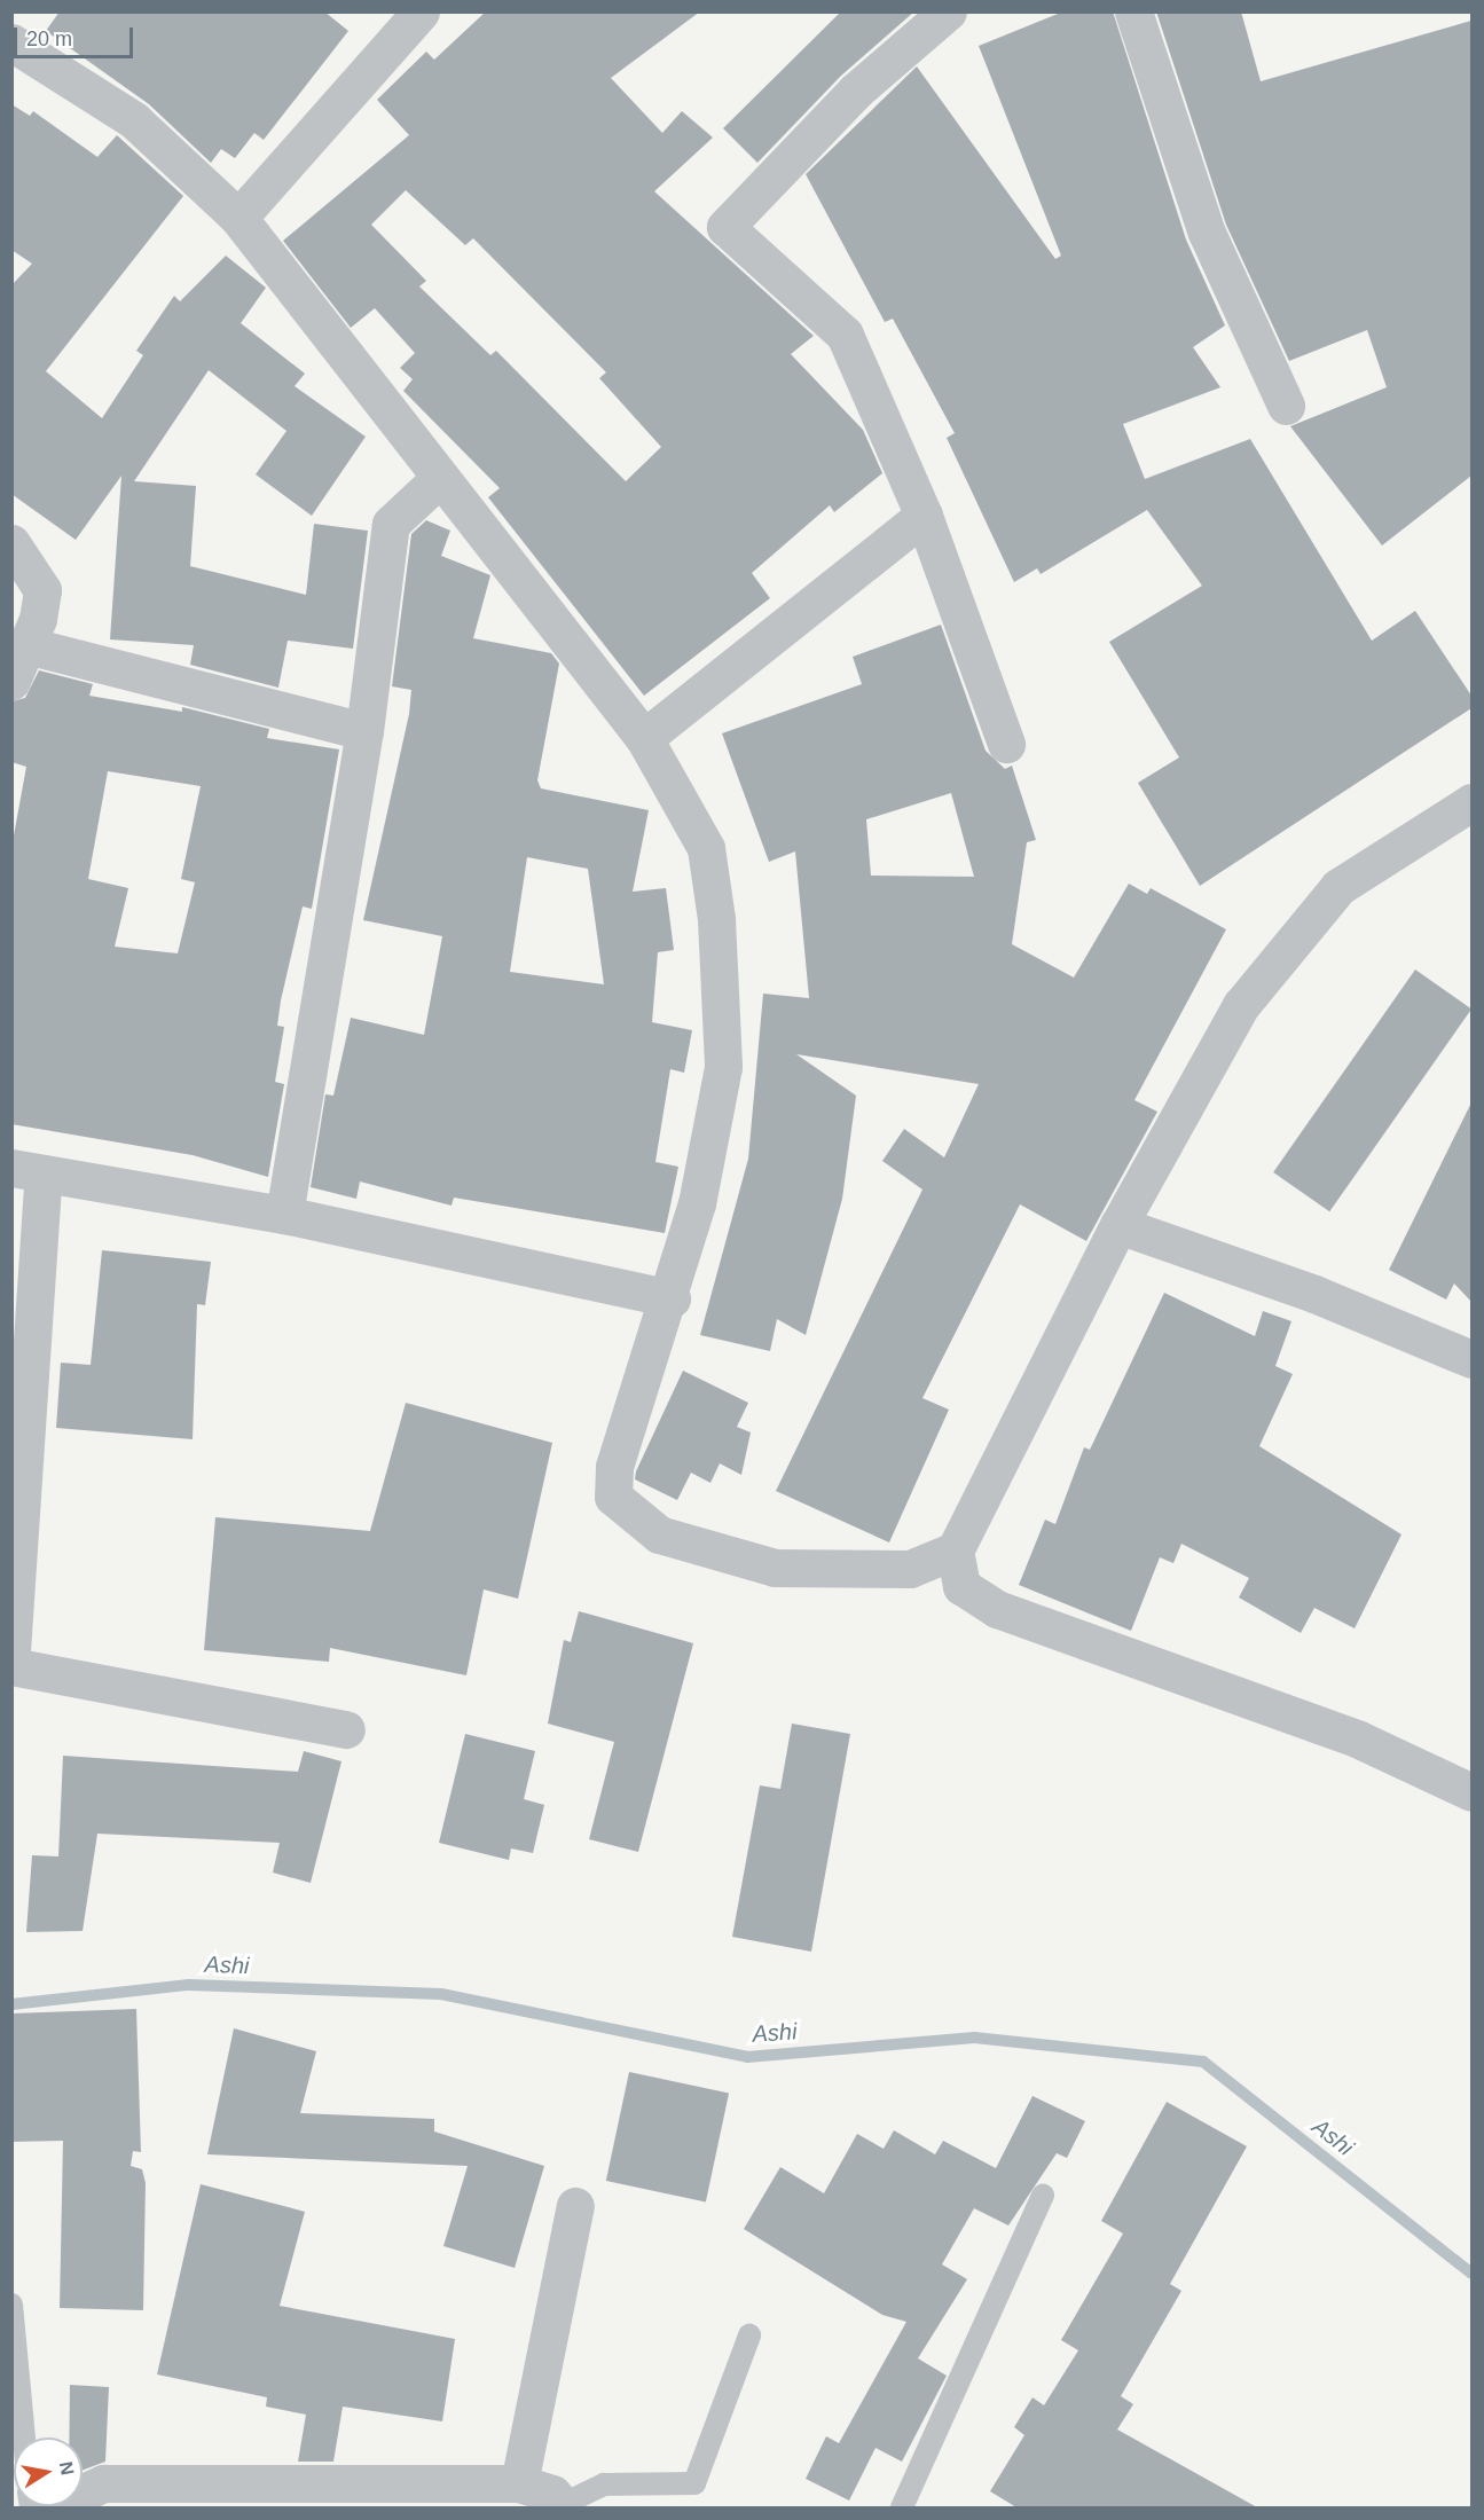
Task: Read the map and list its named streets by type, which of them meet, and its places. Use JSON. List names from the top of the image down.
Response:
{
  "water": ["Ashi"],
  "scale_bar": "20 m",
  "north": "right"
}
